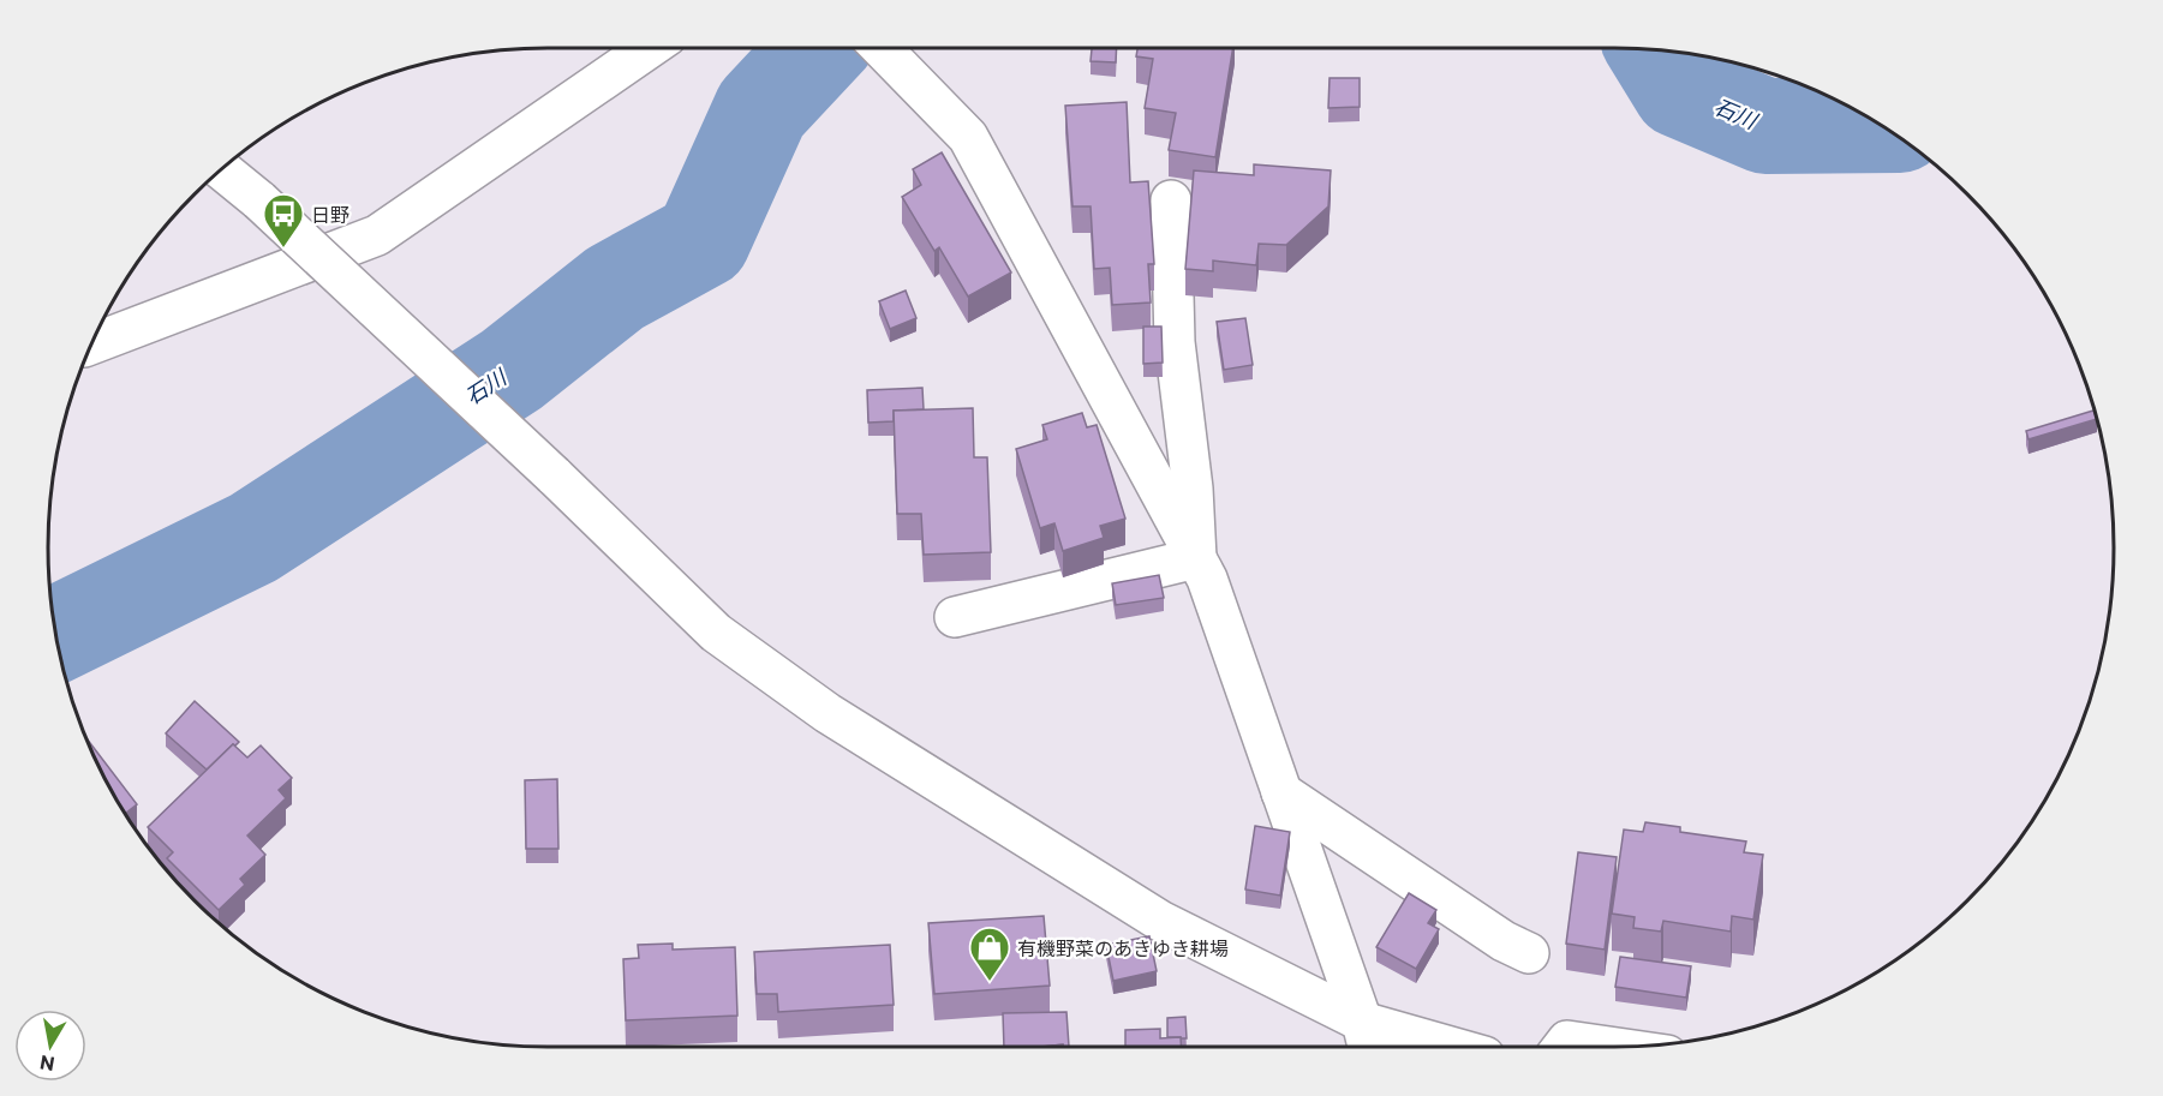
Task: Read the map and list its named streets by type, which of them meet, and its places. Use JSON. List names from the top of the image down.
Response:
{
  "water": ["石川"],
  "places": {
    "bus stop": ["日野"],
    "shop": ["有機野菜のあきゆき耕場"]
  },
  "north": "bottom"
}
